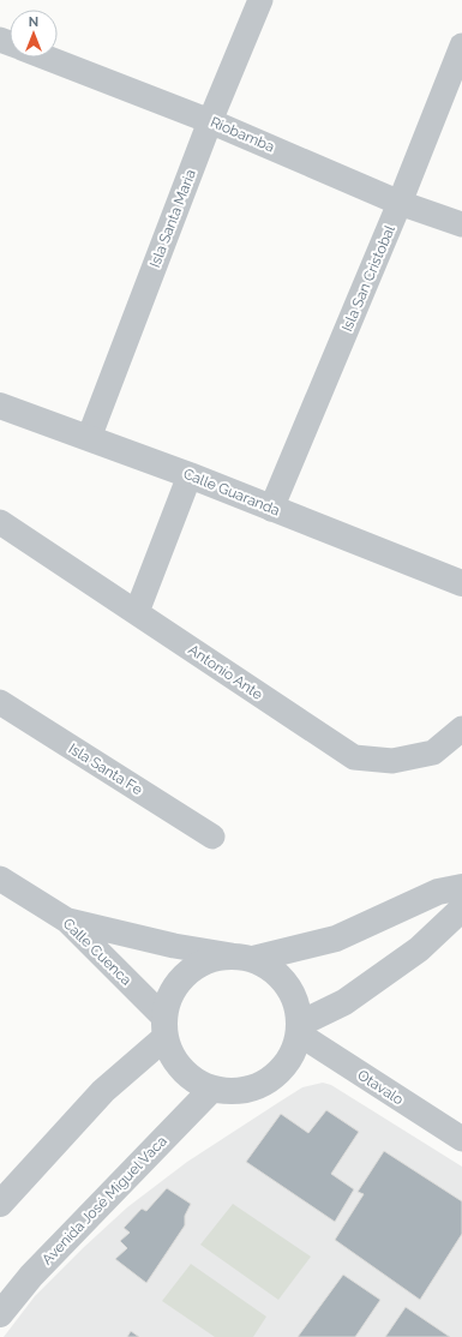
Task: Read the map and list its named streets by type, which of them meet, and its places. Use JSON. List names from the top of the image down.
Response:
{
  "streets": {
    "street": [
      "Riobamba",
      "Isla Santa Maria",
      "Isla San Cristobal",
      "Calle Guaranda",
      "Antonio Ante",
      "Isla Santa Fe",
      "Calle Cuenca",
      "Otavalo",
      "Avenida José Miguel Vaca"
    ]
  },
  "crossings": [
    ["Riobamba", "Isla Santa Maria"],
    ["Riobamba", "Isla San Cristobal"],
    ["Isla Santa Maria", "Calle Guaranda"],
    ["Isla San Cristobal", "Calle Guaranda"],
    ["Calle Cuenca", "Otavalo"],
    ["Calle Cuenca", "Avenida José Miguel Vaca"],
    ["Otavalo", "Avenida José Miguel Vaca"]
  ],
  "north": "top"
}
